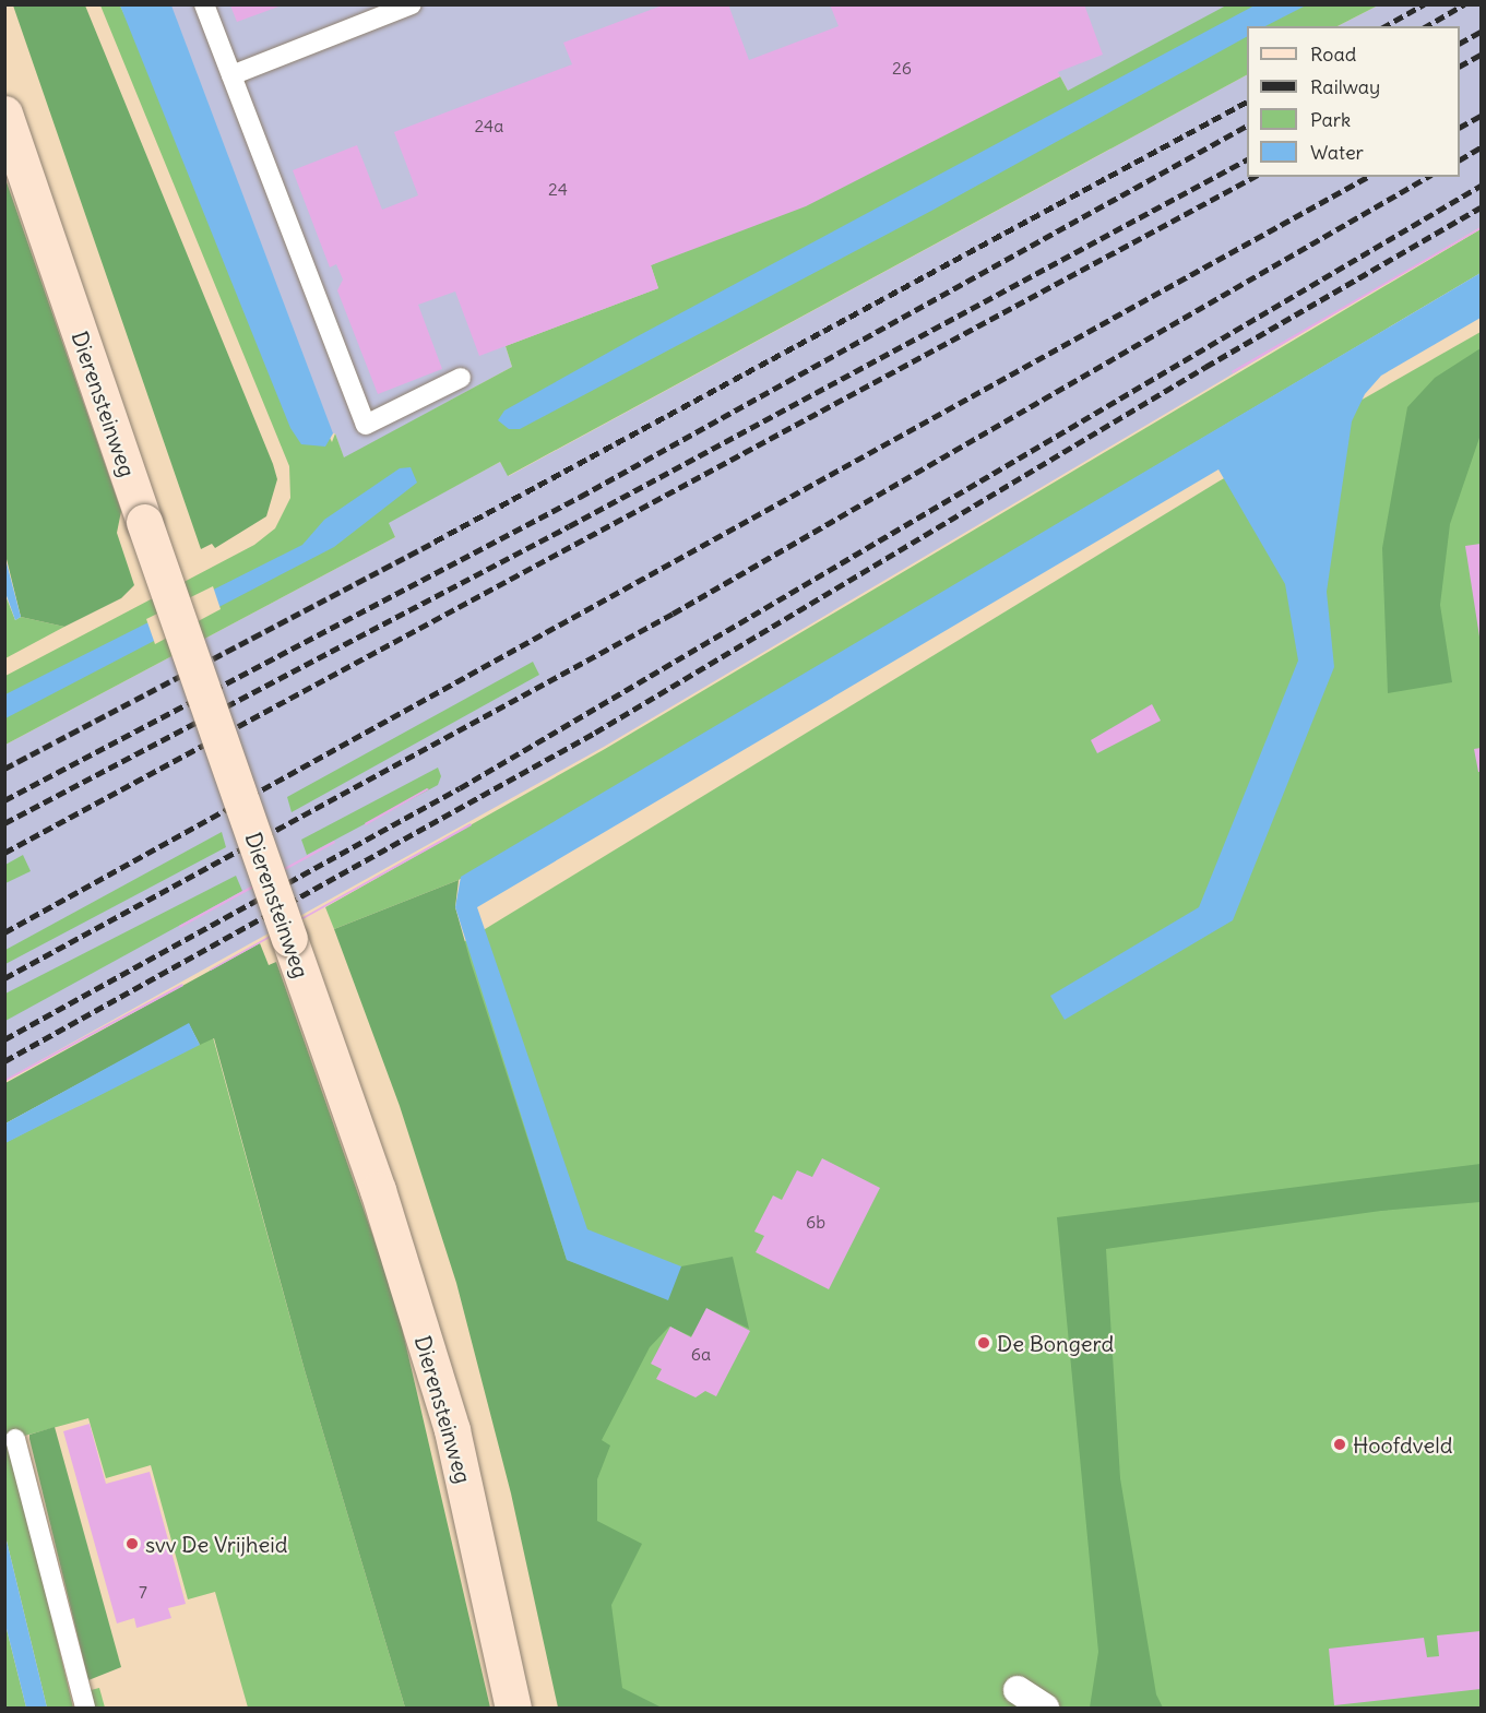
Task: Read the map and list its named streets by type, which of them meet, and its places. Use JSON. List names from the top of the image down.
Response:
{
  "streets": {
    "main road": ["Dierensteinweg"]
  },
  "places": ["De Bongerd", "Hoofdveld", "svv De Vrijheid"],
  "house_numbers": [
    "26",
    "24a",
    "24",
    "6b",
    "6a",
    "7"
  ],
  "legend": [
    "Road",
    "Railway",
    "Park",
    "Water"
  ]
}
